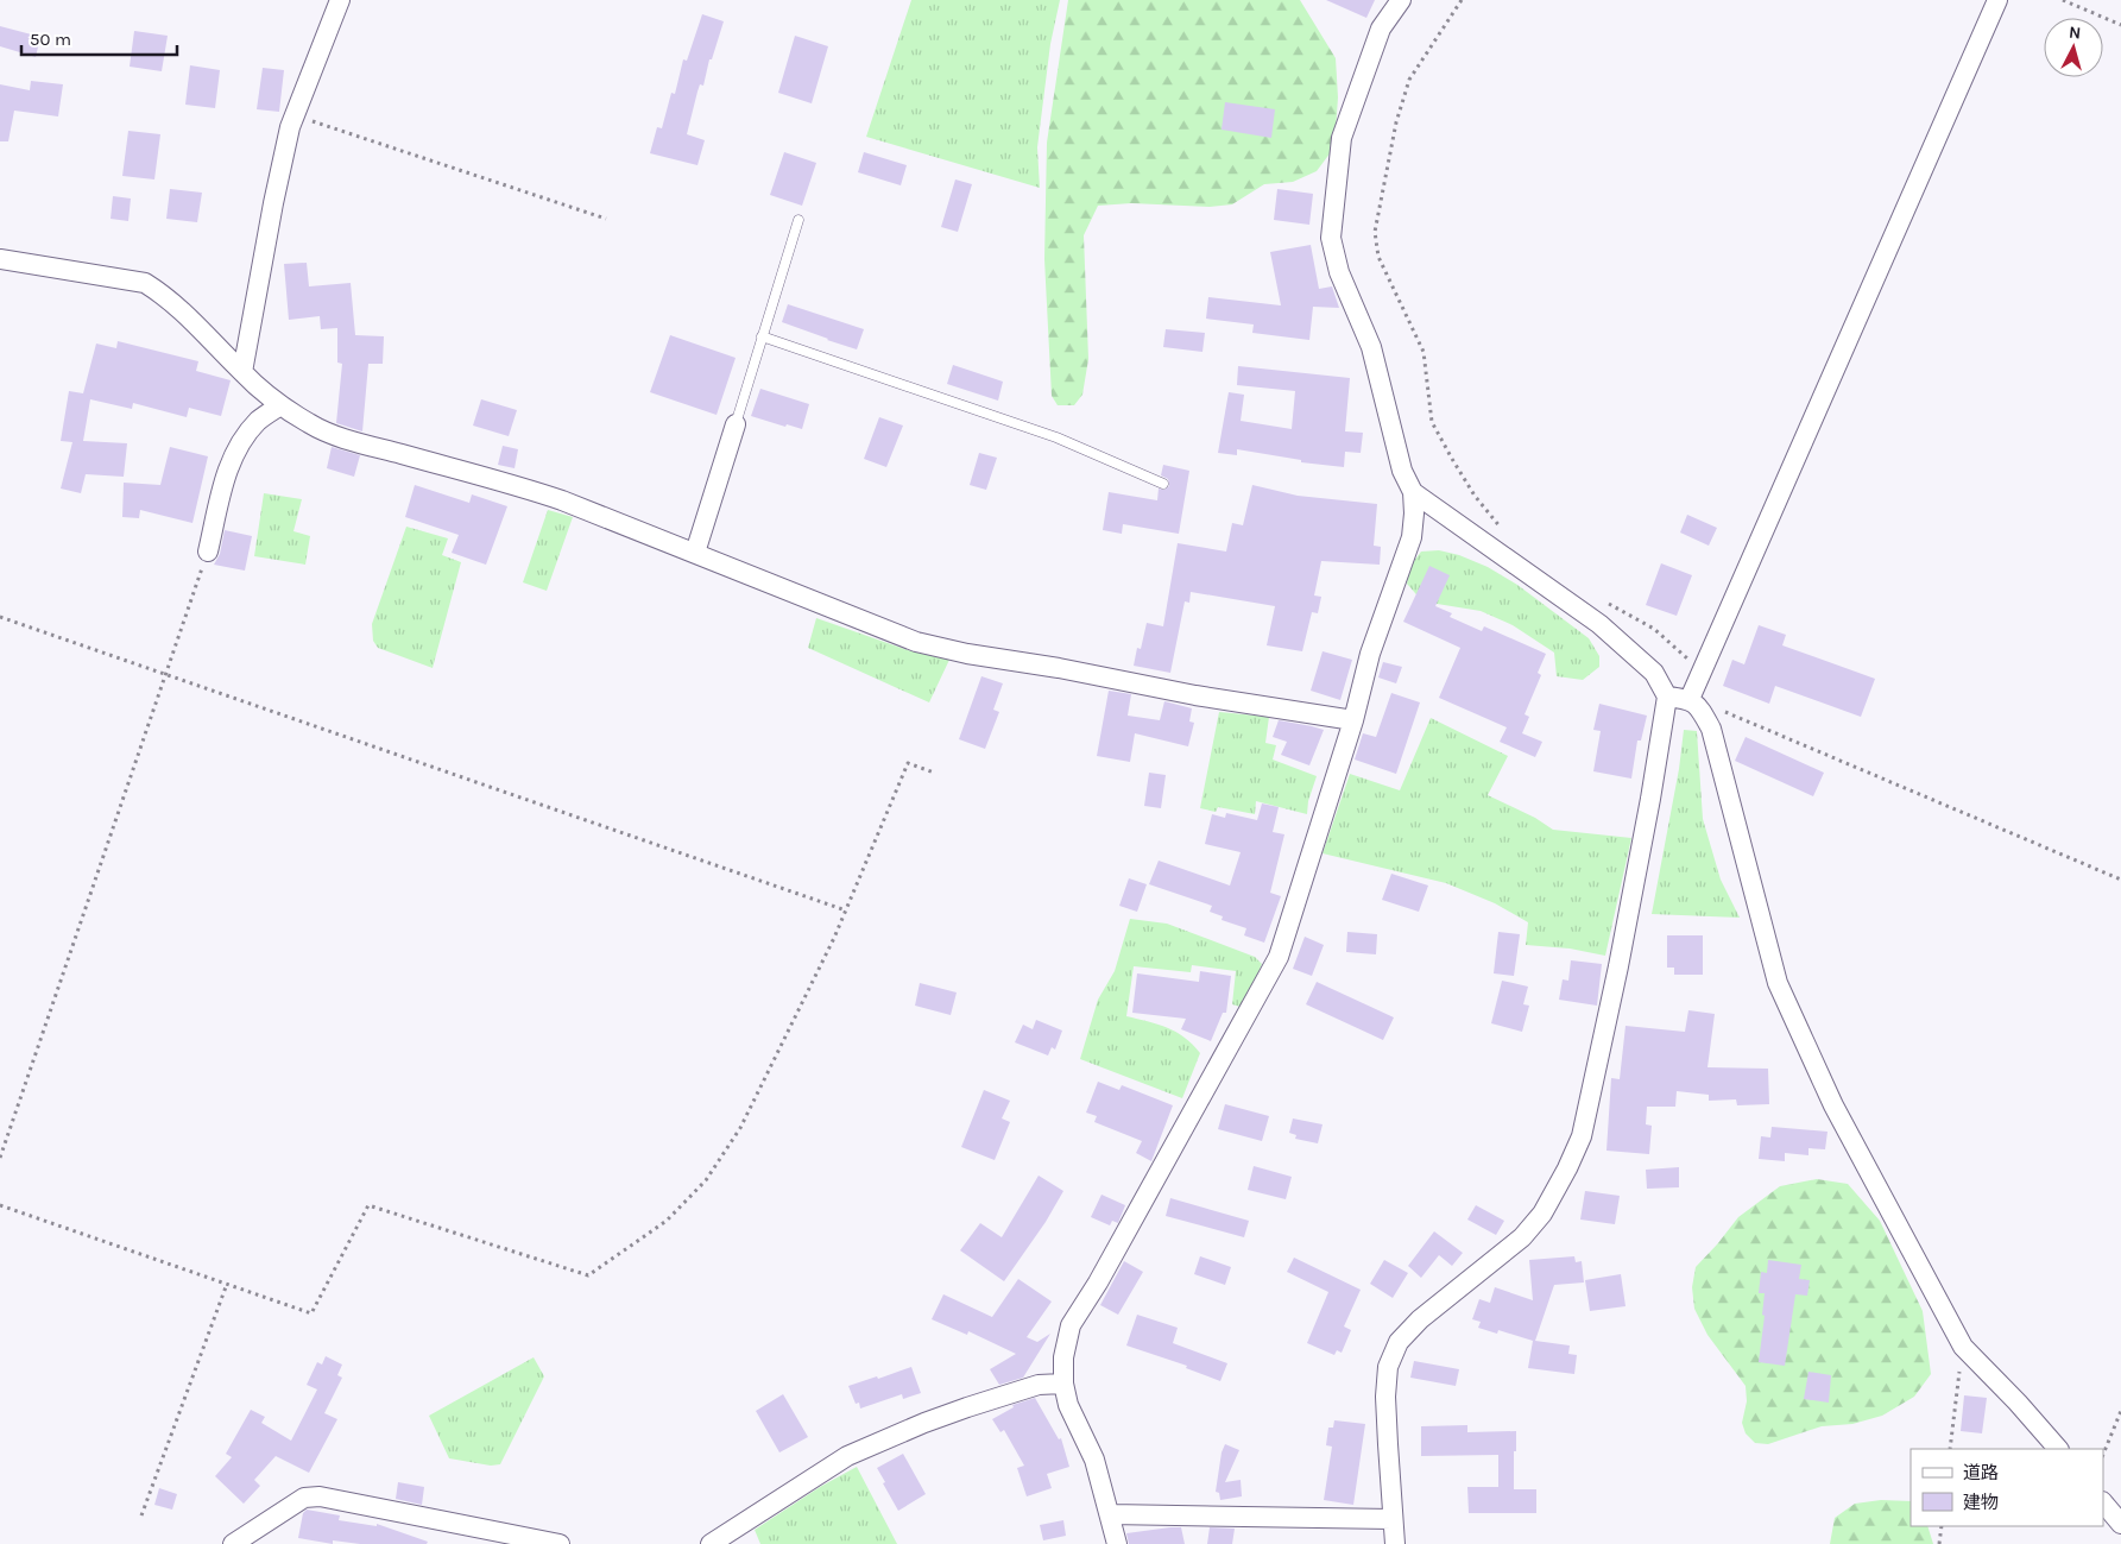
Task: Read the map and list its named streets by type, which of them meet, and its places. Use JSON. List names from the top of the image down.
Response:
{
  "legend": ["道路", "建物"],
  "scale_bar": "50 m",
  "north": "top"
}
